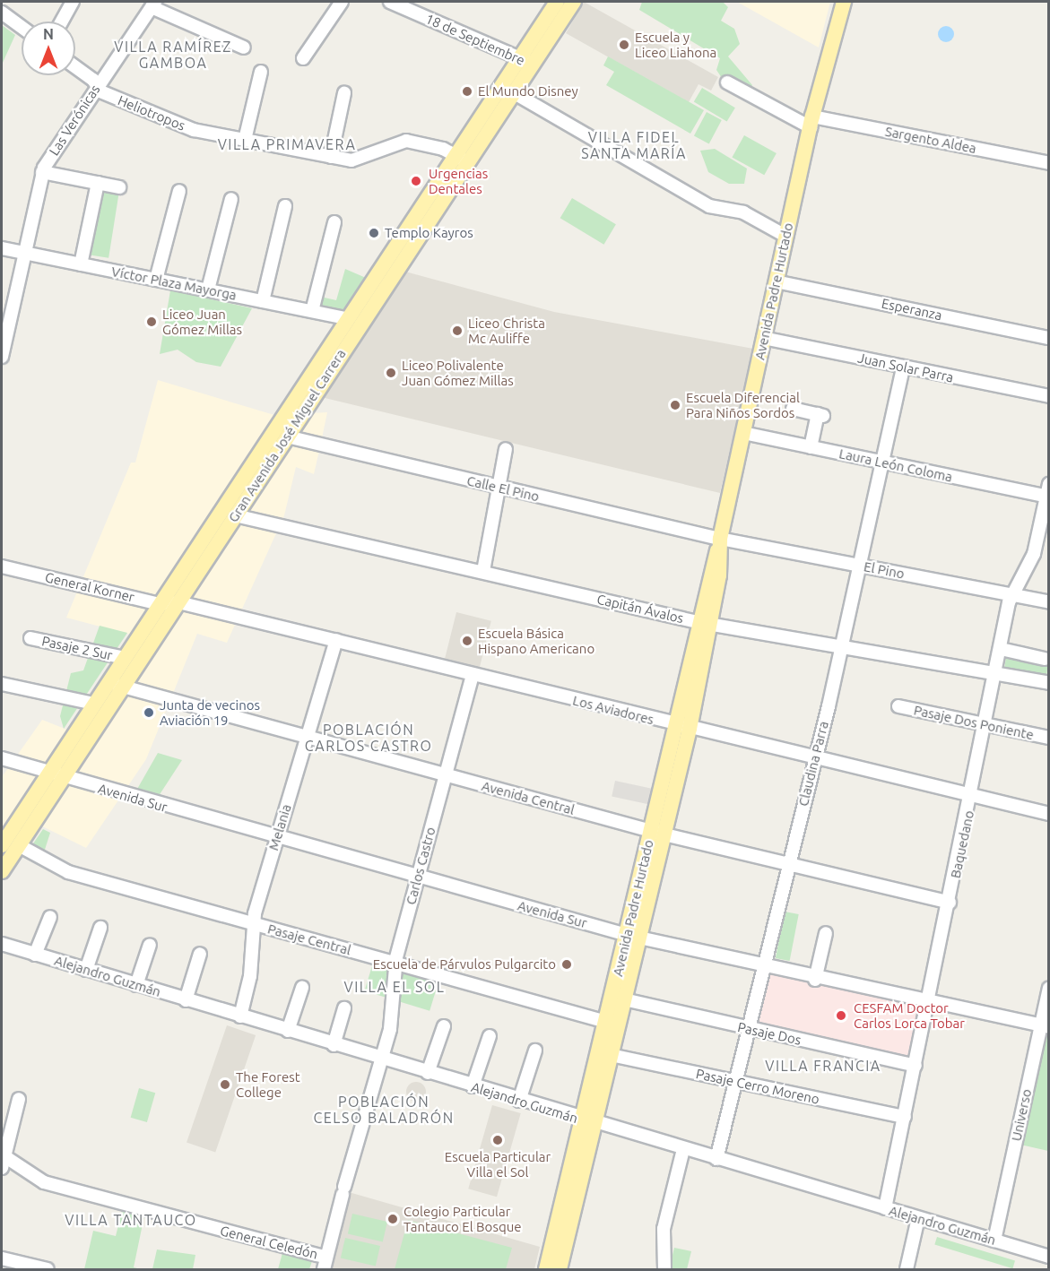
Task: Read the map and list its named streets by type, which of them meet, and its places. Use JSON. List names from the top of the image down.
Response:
{
  "streets": {
    "main road": ["Avenida Padre Hurtado", "Gran Avenida José Miguel Carrera"],
    "street": [
      "18 de Septiembre",
      "Heliotropos",
      "Las Verónicas",
      "Sargento Aldea",
      "Víctor Plaza Mayorga",
      "Esperanza",
      "Juan Solar Parra",
      "Laura León Coloma",
      "Calle El Pino",
      "El Pino",
      "General Korner",
      "Capitán Ávalos",
      "Pasaje 2 Sur",
      "Los Aviadores",
      "Pasaje Dos Poniente",
      "Claudina Parra",
      "Avenida Sur",
      "Avenida Central",
      "Melania",
      "Baquedano",
      "Carlos Castro",
      "Pasaje Central",
      "Alejandro Guzmán",
      "Pasaje Dos",
      "Pasaje Cerro Moreno",
      "Universo",
      "General Celedón"
    ]
  },
  "crossings": [
    ["18 de Septiembre", "Gran Avenida José Miguel Carrera"],
    ["Heliotropos", "Las Verónicas"],
    ["Heliotropos", "Gran Avenida José Miguel Carrera"],
    ["Las Verónicas", "Víctor Plaza Mayorga"],
    ["Sargento Aldea", "Avenida Padre Hurtado"],
    ["Víctor Plaza Mayorga", "Gran Avenida José Miguel Carrera"],
    ["Avenida Padre Hurtado", "Esperanza"],
    ["Avenida Padre Hurtado", "Juan Solar Parra"],
    ["Avenida Padre Hurtado", "Laura León Coloma"],
    ["Avenida Padre Hurtado", "Calle El Pino"],
    ["Avenida Padre Hurtado", "El Pino"],
    ["Avenida Padre Hurtado", "Capitán Ávalos"],
    ["Avenida Padre Hurtado", "Los Aviadores"],
    ["Avenida Padre Hurtado", "Avenida Sur"],
    ["Avenida Padre Hurtado", "Avenida Central"],
    ["Avenida Padre Hurtado", "Pasaje Central"],
    ["Avenida Padre Hurtado", "Alejandro Guzmán"],
    ["Avenida Padre Hurtado", "Pasaje Dos"],
    ["Avenida Padre Hurtado", "Pasaje Cerro Moreno"],
    ["Juan Solar Parra", "Claudina Parra"],
    ["Gran Avenida José Miguel Carrera", "Calle El Pino"],
    ["Gran Avenida José Miguel Carrera", "General Korner"],
    ["Gran Avenida José Miguel Carrera", "Capitán Ávalos"],
    ["Gran Avenida José Miguel Carrera", "Pasaje 2 Sur"],
    ["Gran Avenida José Miguel Carrera", "Los Aviadores"],
    ["Gran Avenida José Miguel Carrera", "Avenida Sur"],
    ["Gran Avenida José Miguel Carrera", "Avenida Central"],
    ["Gran Avenida José Miguel Carrera", "Pasaje Central"],
    ["Laura León Coloma", "Claudina Parra"],
    ["Laura León Coloma", "Baquedano"],
    ["Calle El Pino", "El Pino"],
    ["El Pino", "Claudina Parra"],
    ["El Pino", "Baquedano"],
    ["General Korner", "Los Aviadores"],
    ["Capitán Ávalos", "Claudina Parra"],
    ["Capitán Ávalos", "Baquedano"],
    ["Los Aviadores", "Claudina Parra"],
    ["Los Aviadores", "Melania"],
    ["Los Aviadores", "Baquedano"],
    ["Los Aviadores", "Carlos Castro"],
    ["Pasaje Dos Poniente", "Baquedano"],
    ["Claudina Parra", "Avenida Sur"],
    ["Claudina Parra", "Avenida Central"],
    ["Claudina Parra", "Alejandro Guzmán"],
    ["Claudina Parra", "Pasaje Dos"],
    ["Claudina Parra", "Pasaje Cerro Moreno"],
    ["Avenida Sur", "Melania"],
    ["Avenida Sur", "Baquedano"],
    ["Avenida Sur", "Carlos Castro"],
    ["Avenida Sur", "Universo"],
    ["Avenida Central", "Melania"],
    ["Avenida Central", "Baquedano"],
    ["Avenida Central", "Carlos Castro"],
    ["Melania", "Pasaje Central"],
    ["Melania", "Alejandro Guzmán"],
    ["Baquedano", "Alejandro Guzmán"],
    ["Baquedano", "Pasaje Dos"],
    ["Baquedano", "Pasaje Cerro Moreno"],
    ["Carlos Castro", "Pasaje Central"],
    ["Carlos Castro", "Alejandro Guzmán"],
    ["Carlos Castro", "General Celedón"],
    ["Alejandro Guzmán", "Universo"]
  ],
  "districts": [
    "VILLA RAMÍREZ GAMBOA",
    "VILLA FIDEL SANTA MARÍA",
    "VILLA PRIMAVERA",
    "POBLACIÓN CARLOS CASTRO",
    "VILLA EL SOL",
    "VILLA FRANCIA",
    "POBLACIÓN CELSO BALADRÓN",
    "VILLA TANTAUCO"
  ],
  "places": [
    "Escuela y Liceo Liahona",
    "El Mundo Disney",
    "Urgencias Dentales",
    "Templo Kayros",
    "Liceo Juan Gómez Millas",
    "Liceo Christa Mc Auliffe",
    "Liceo Polivalente Juan Gómez Millas",
    "Escuela Diferencial Para Niños Sordos",
    "Escuela Básica Hispano Americano",
    "Junta de vecinos Aviación 19",
    "Escuela de Párvulos Pulgarcito",
    "CESFAM Doctor Carlos Lorca Tobar",
    "The Forest College",
    "Escuela Particular Villa el Sol",
    "Colegio Particular Tantauco El Bosque"
  ],
  "north": "top"
}
